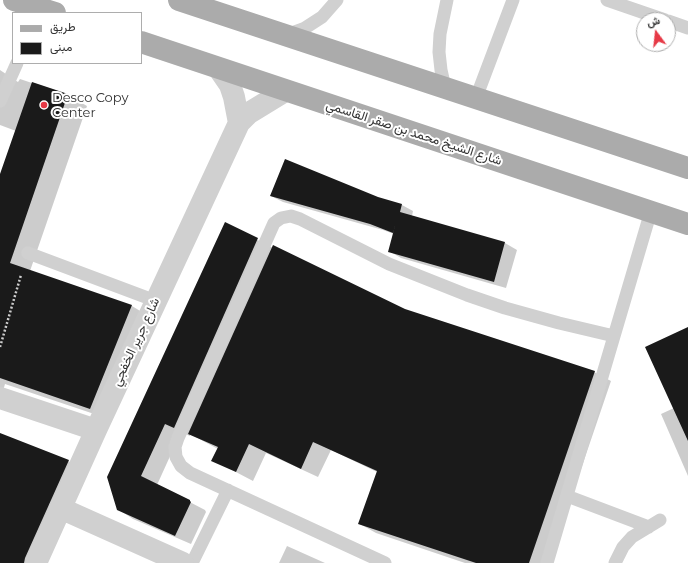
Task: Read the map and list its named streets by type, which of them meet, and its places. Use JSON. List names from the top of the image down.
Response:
{
  "streets": {
    "main road": ["شارع الشيخ محمد بن صقر القاسمي"],
    "street": ["شارع جرير الخفجي"]
  },
  "crossings": [
    ["شارع الشيخ محمد بن صقر القاسمي", "شارع جرير الخفجي"]
  ],
  "places": ["Desco Copy Center"],
  "legend": ["طريق", "مبنى"],
  "north": "top"
}
